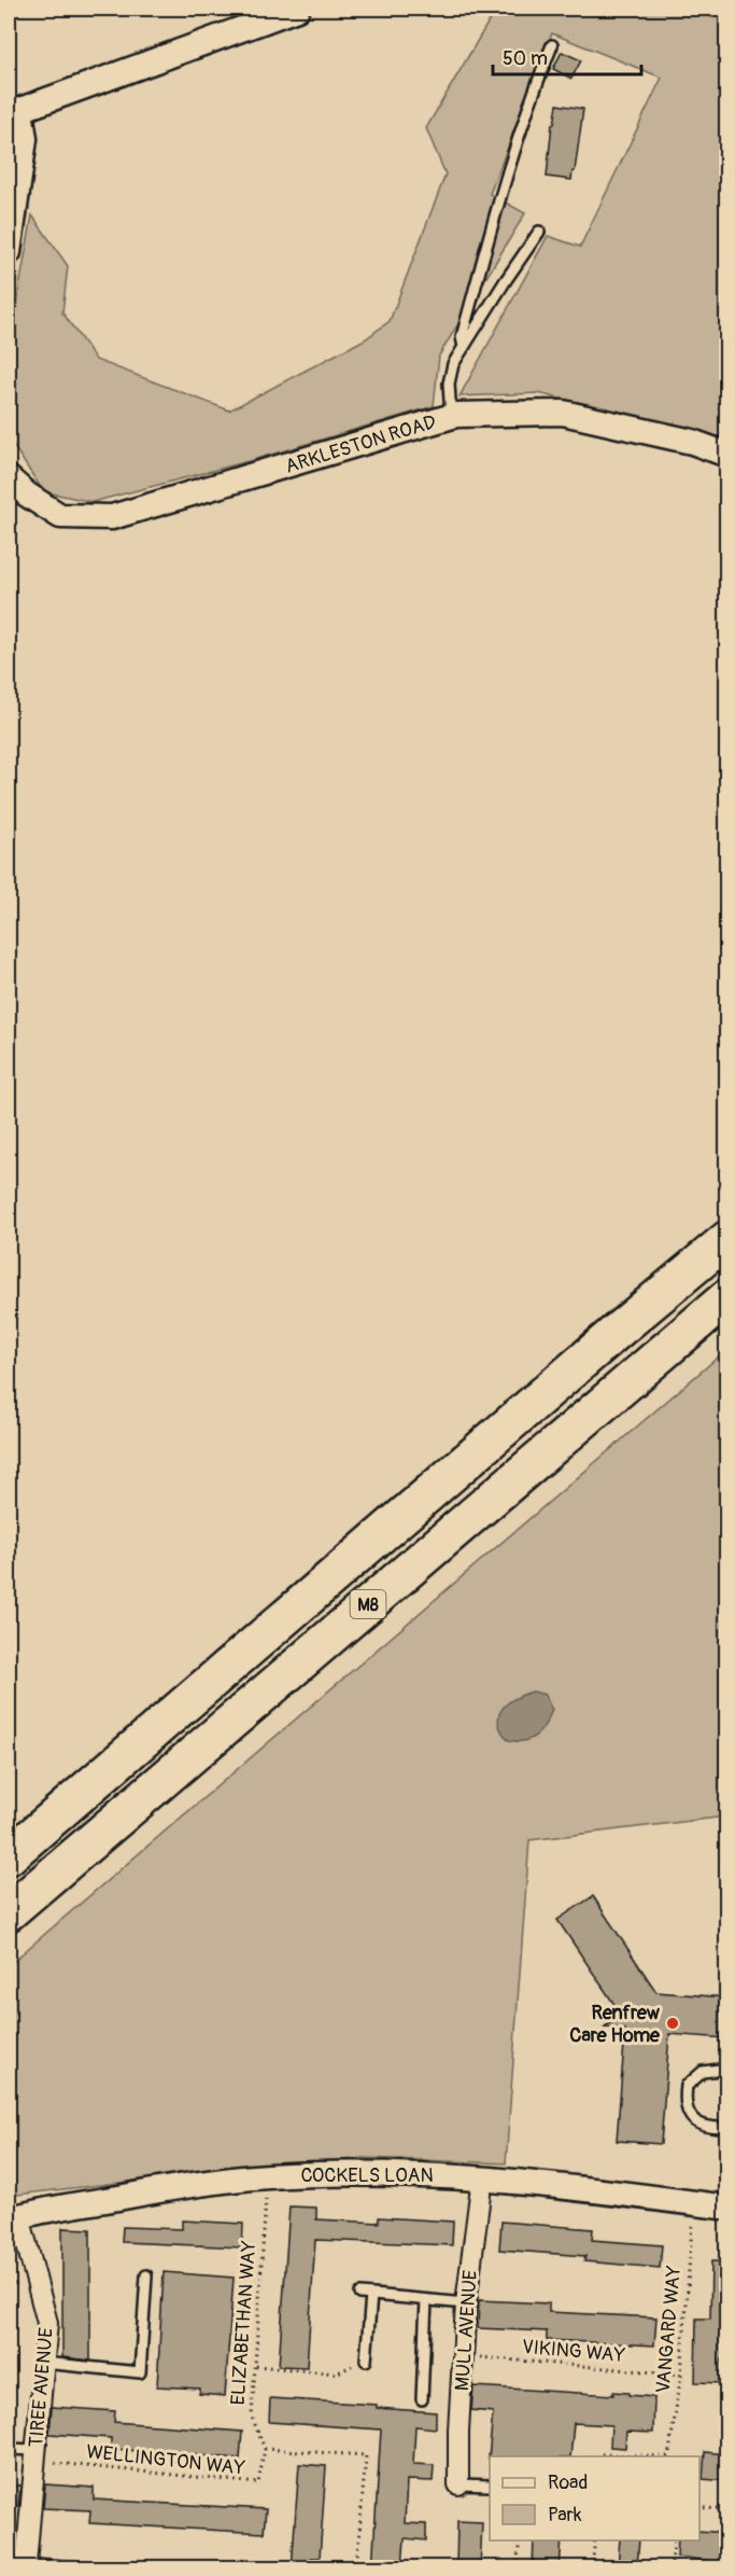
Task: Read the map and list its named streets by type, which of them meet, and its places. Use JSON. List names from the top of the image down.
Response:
{
  "streets": {
    "highway": ["M8"],
    "street": [
      "ARKLESTON ROAD",
      "COCKELS LOAN",
      "MULL AVENUE",
      "TIREE AVENUE"
    ],
    "path": [
      "ELIZABETHAN WAY",
      "VANGARD WAY",
      "VIKING WAY",
      "WELLINGTON WAY"
    ]
  },
  "crossings": [
    ["COCKELS LOAN", "ELIZABETHAN WAY"],
    ["COCKELS LOAN", "VANGARD WAY"],
    ["COCKELS LOAN", "MULL AVENUE"],
    ["COCKELS LOAN", "TIREE AVENUE"],
    ["ELIZABETHAN WAY", "WELLINGTON WAY"],
    ["VANGARD WAY", "VIKING WAY"],
    ["MULL AVENUE", "VIKING WAY"],
    ["TIREE AVENUE", "WELLINGTON WAY"]
  ],
  "places": ["Renfrew Care Home"],
  "legend": ["Road", "Park"],
  "scale_bar": "50 m"
}
